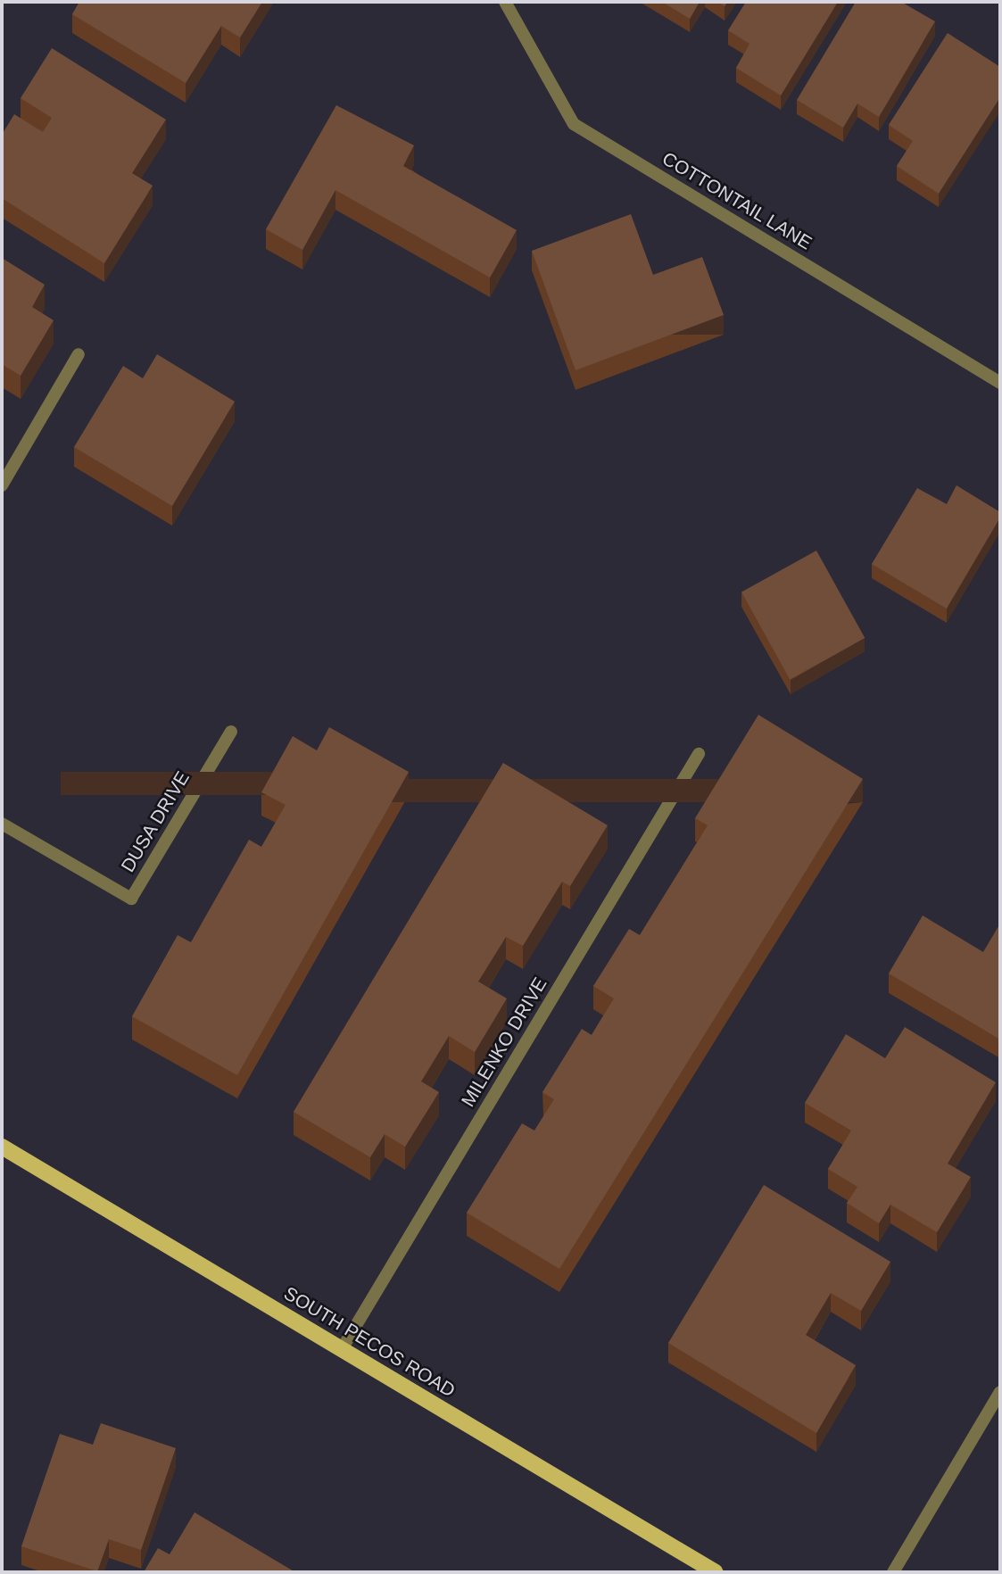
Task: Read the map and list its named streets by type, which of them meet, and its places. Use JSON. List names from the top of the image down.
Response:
{
  "streets": {
    "main road": ["SOUTH PECOS ROAD"],
    "street": ["COTTONTAIL LANE", "DUSA DRIVE", "MILENKO DRIVE"]
  },
  "crossings": [
    ["MILENKO DRIVE", "SOUTH PECOS ROAD"]
  ]
}
